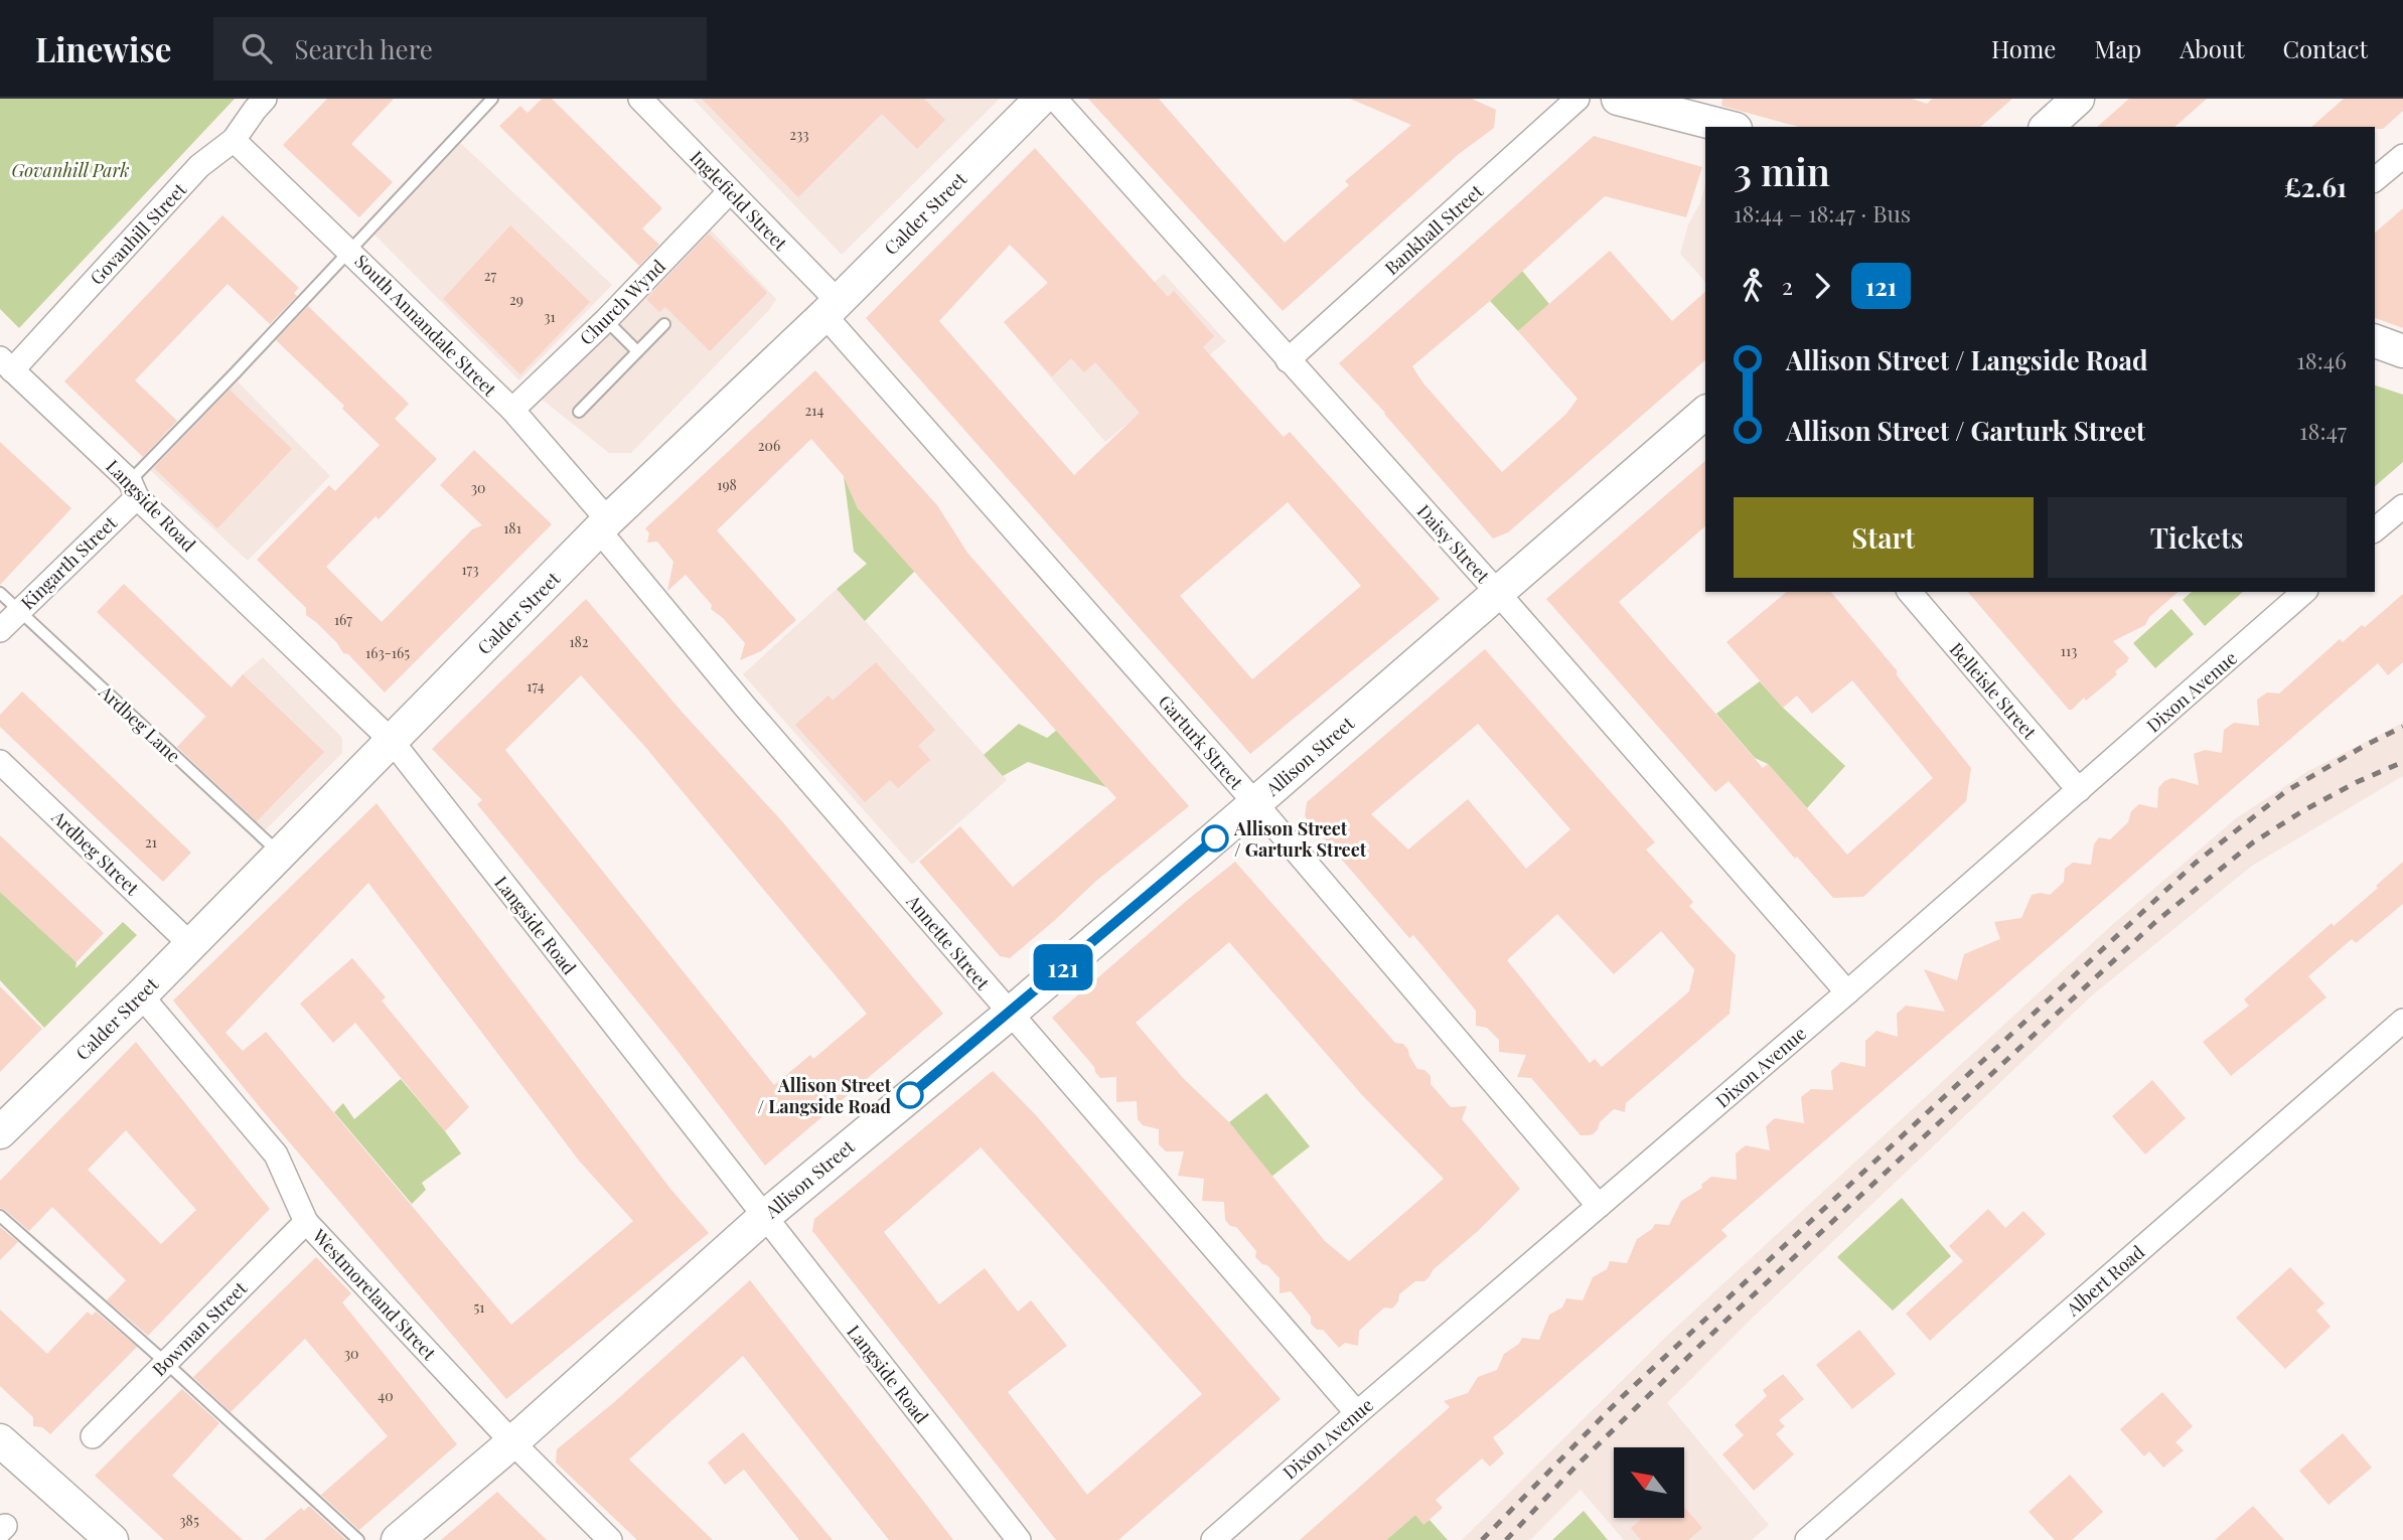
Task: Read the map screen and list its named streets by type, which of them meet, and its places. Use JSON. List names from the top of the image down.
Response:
{
  "streets": {
    "street": [
      "Inglefield Street",
      "Calder Street",
      "Bankhall Street",
      "Govanhill Street",
      "Church Wynd",
      "South Annandale Street",
      "Langside Road",
      "Daisy Street",
      "Kingarth Street",
      "Belleisle Street",
      "Dixon Avenue",
      "Garturk Street",
      "Allison Street",
      "Ardbeg Street",
      "Annette Street",
      "Albert Road",
      "Westmoreland Street",
      "Bowman Street"
    ],
    "lane": ["Ardbeg Lane"]
  },
  "crossings": [
    ["Inglefield Street", "Calder Street"],
    ["Inglefield Street", "Church Wynd"],
    ["Inglefield Street", "Garturk Street"],
    ["Calder Street", "South Annandale Street"],
    ["Calder Street", "Langside Road"],
    ["Calder Street", "Ardbeg Lane"],
    ["Calder Street", "Garturk Street"],
    ["Calder Street", "Ardbeg Street"],
    ["Calder Street", "Annette Street"],
    ["Calder Street", "Westmoreland Street"],
    ["Bankhall Street", "Daisy Street"],
    ["Govanhill Street", "South Annandale Street"],
    ["Govanhill Street", "Langside Road"],
    ["Church Wynd", "South Annandale Street"],
    ["South Annandale Street", "Annette Street"],
    ["Langside Road", "Kingarth Street"],
    ["Langside Road", "Allison Street"],
    ["Daisy Street", "Dixon Avenue"],
    ["Daisy Street", "Allison Street"],
    ["Kingarth Street", "Ardbeg Lane"],
    ["Belleisle Street", "Dixon Avenue"],
    ["Dixon Avenue", "Garturk Street"],
    ["Dixon Avenue", "Annette Street"],
    ["Garturk Street", "Allison Street"],
    ["Allison Street", "Annette Street"],
    ["Allison Street", "Westmoreland Street"],
    ["Westmoreland Street", "Bowman Street"]
  ],
  "parks": ["Govanhill Park"],
  "places": ["Allison Street / Garturk Street", "Allison Street / Langside Road"],
  "lines": ["bus line 121"],
  "house_numbers": [
    "233",
    "27",
    "29",
    "31",
    "214",
    "206",
    "198",
    "30",
    "181",
    "173",
    "167",
    "182",
    "113",
    "163-165",
    "174",
    "21",
    "51",
    "30",
    "40",
    "385"
  ],
  "north": "top left",
  "page": {
    "header": "Linewise",
    "search": "Search here",
    "nav": [
      "Home",
      "Map",
      "About",
      "Contact"
    ],
    "on_map": "121",
    "heading": ["3 min", "18:44 – 18:47 · Bus", "£2.61"],
    "legs": ["2", "121"],
    "list": [
      {
        "name": "Allison Street / Langside Road",
        "value": "18:46"
      },
      {
        "name": "Allison Street / Garturk Street",
        "value": "18:47"
      }
    ],
    "buttons": ["Start", "Tickets"]
  }
}
